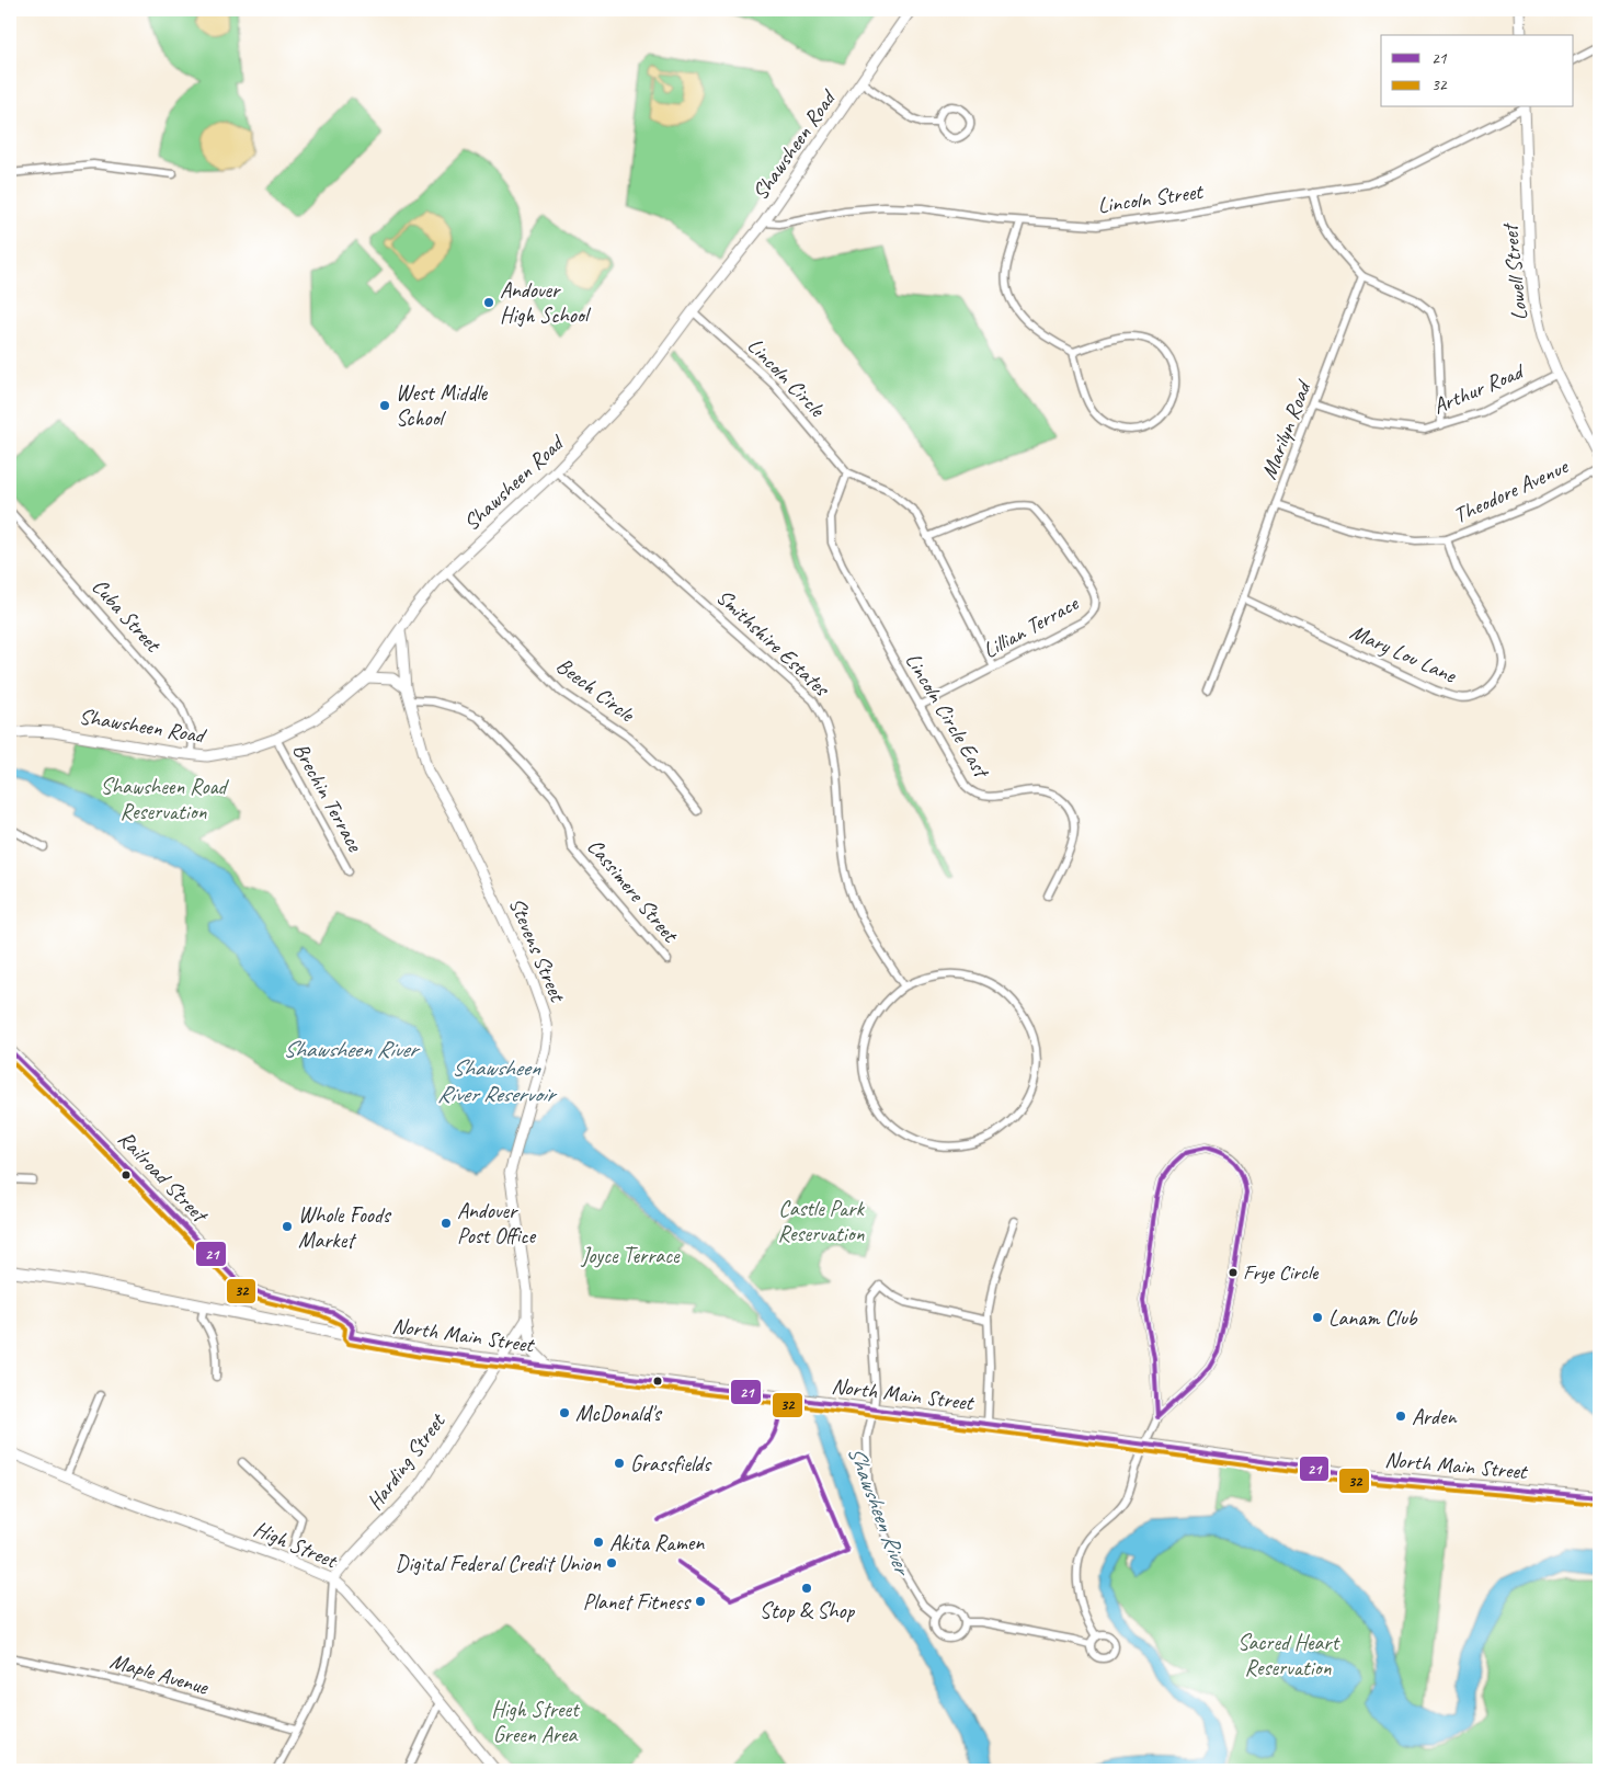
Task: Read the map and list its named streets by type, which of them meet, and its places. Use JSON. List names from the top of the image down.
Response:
{
  "streets": {
    "main road": [
      "Shawsheen Road",
      "Lowell Street",
      "Stevens Street",
      "Railroad Street",
      "North Main Street",
      "Harding Street",
      "High Street"
    ],
    "street": [
      "Lincoln Street",
      "Lincoln Circle",
      "Arthur Road",
      "Marilyn Road",
      "Theodore Avenue",
      "Cuba Street",
      "Lillian Terrace",
      "Smithshire Estates",
      "Mary Lou Lane",
      "Beech Circle",
      "Lincoln Circle East",
      "Brechin Terrace",
      "Cassimere Street",
      "Maple Avenue"
    ]
  },
  "crossings": [
    ["Shawsheen Road", "Lincoln Street"],
    ["Shawsheen Road", "Lincoln Circle"],
    ["Shawsheen Road", "Cuba Street"],
    ["Shawsheen Road", "Smithshire Estates"],
    ["Shawsheen Road", "Beech Circle"],
    ["Shawsheen Road", "Brechin Terrace"],
    ["Shawsheen Road", "Stevens Street"],
    ["Lincoln Street", "Lowell Street"],
    ["Lowell Street", "Arthur Road"],
    ["Lincoln Circle", "Lincoln Circle East"],
    ["Arthur Road", "Marilyn Road"],
    ["Marilyn Road", "Theodore Avenue"],
    ["Marilyn Road", "Mary Lou Lane"],
    ["Theodore Avenue", "Mary Lou Lane"],
    ["Lillian Terrace", "Lincoln Circle East"],
    ["Cassimere Street", "Stevens Street"],
    ["Railroad Street", "North Main Street"],
    ["North Main Street", "Harding Street"],
    ["Harding Street", "High Street"]
  ],
  "water": ["Shawsheen River", "Shawsheen River Reservoir"],
  "parks": [
    "Shawsheen Road Reservation",
    "Castle Park Reservation",
    "Joyce Terrace",
    "Sacred Heart Reservation",
    "High Street Green Area"
  ],
  "places": [
    "Andover High School",
    "West Middle School",
    "Andover Post Office",
    "Whole Foods Market",
    "Frye Circle",
    "Lanam Club",
    "McDonald's",
    "Arden",
    "Grassfields",
    "Akita Ramen",
    "Digital Federal Credit Union",
    "Stop & Shop",
    "Planet Fitness"
  ],
  "lines": ["transit line 21", "transit line 32"],
  "legend": ["21", "32"]
}
